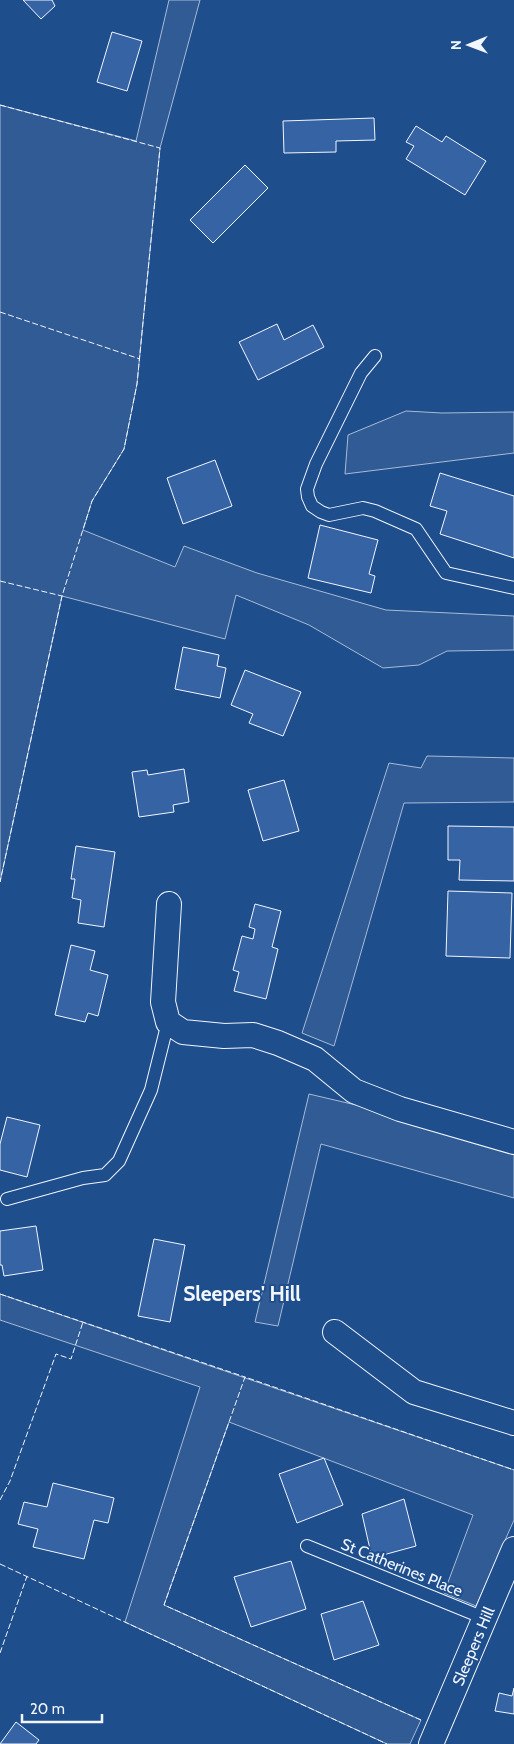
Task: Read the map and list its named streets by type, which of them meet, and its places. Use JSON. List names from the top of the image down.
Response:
{
  "streets": {
    "street": ["Sleepers Hill"],
    "lane": ["St Catherines Place"]
  },
  "crossings": [
    ["St Catherines Place", "Sleepers Hill"]
  ],
  "districts": ["Sleepers' Hill"],
  "scale_bar": "20 m",
  "north": "left"
}
